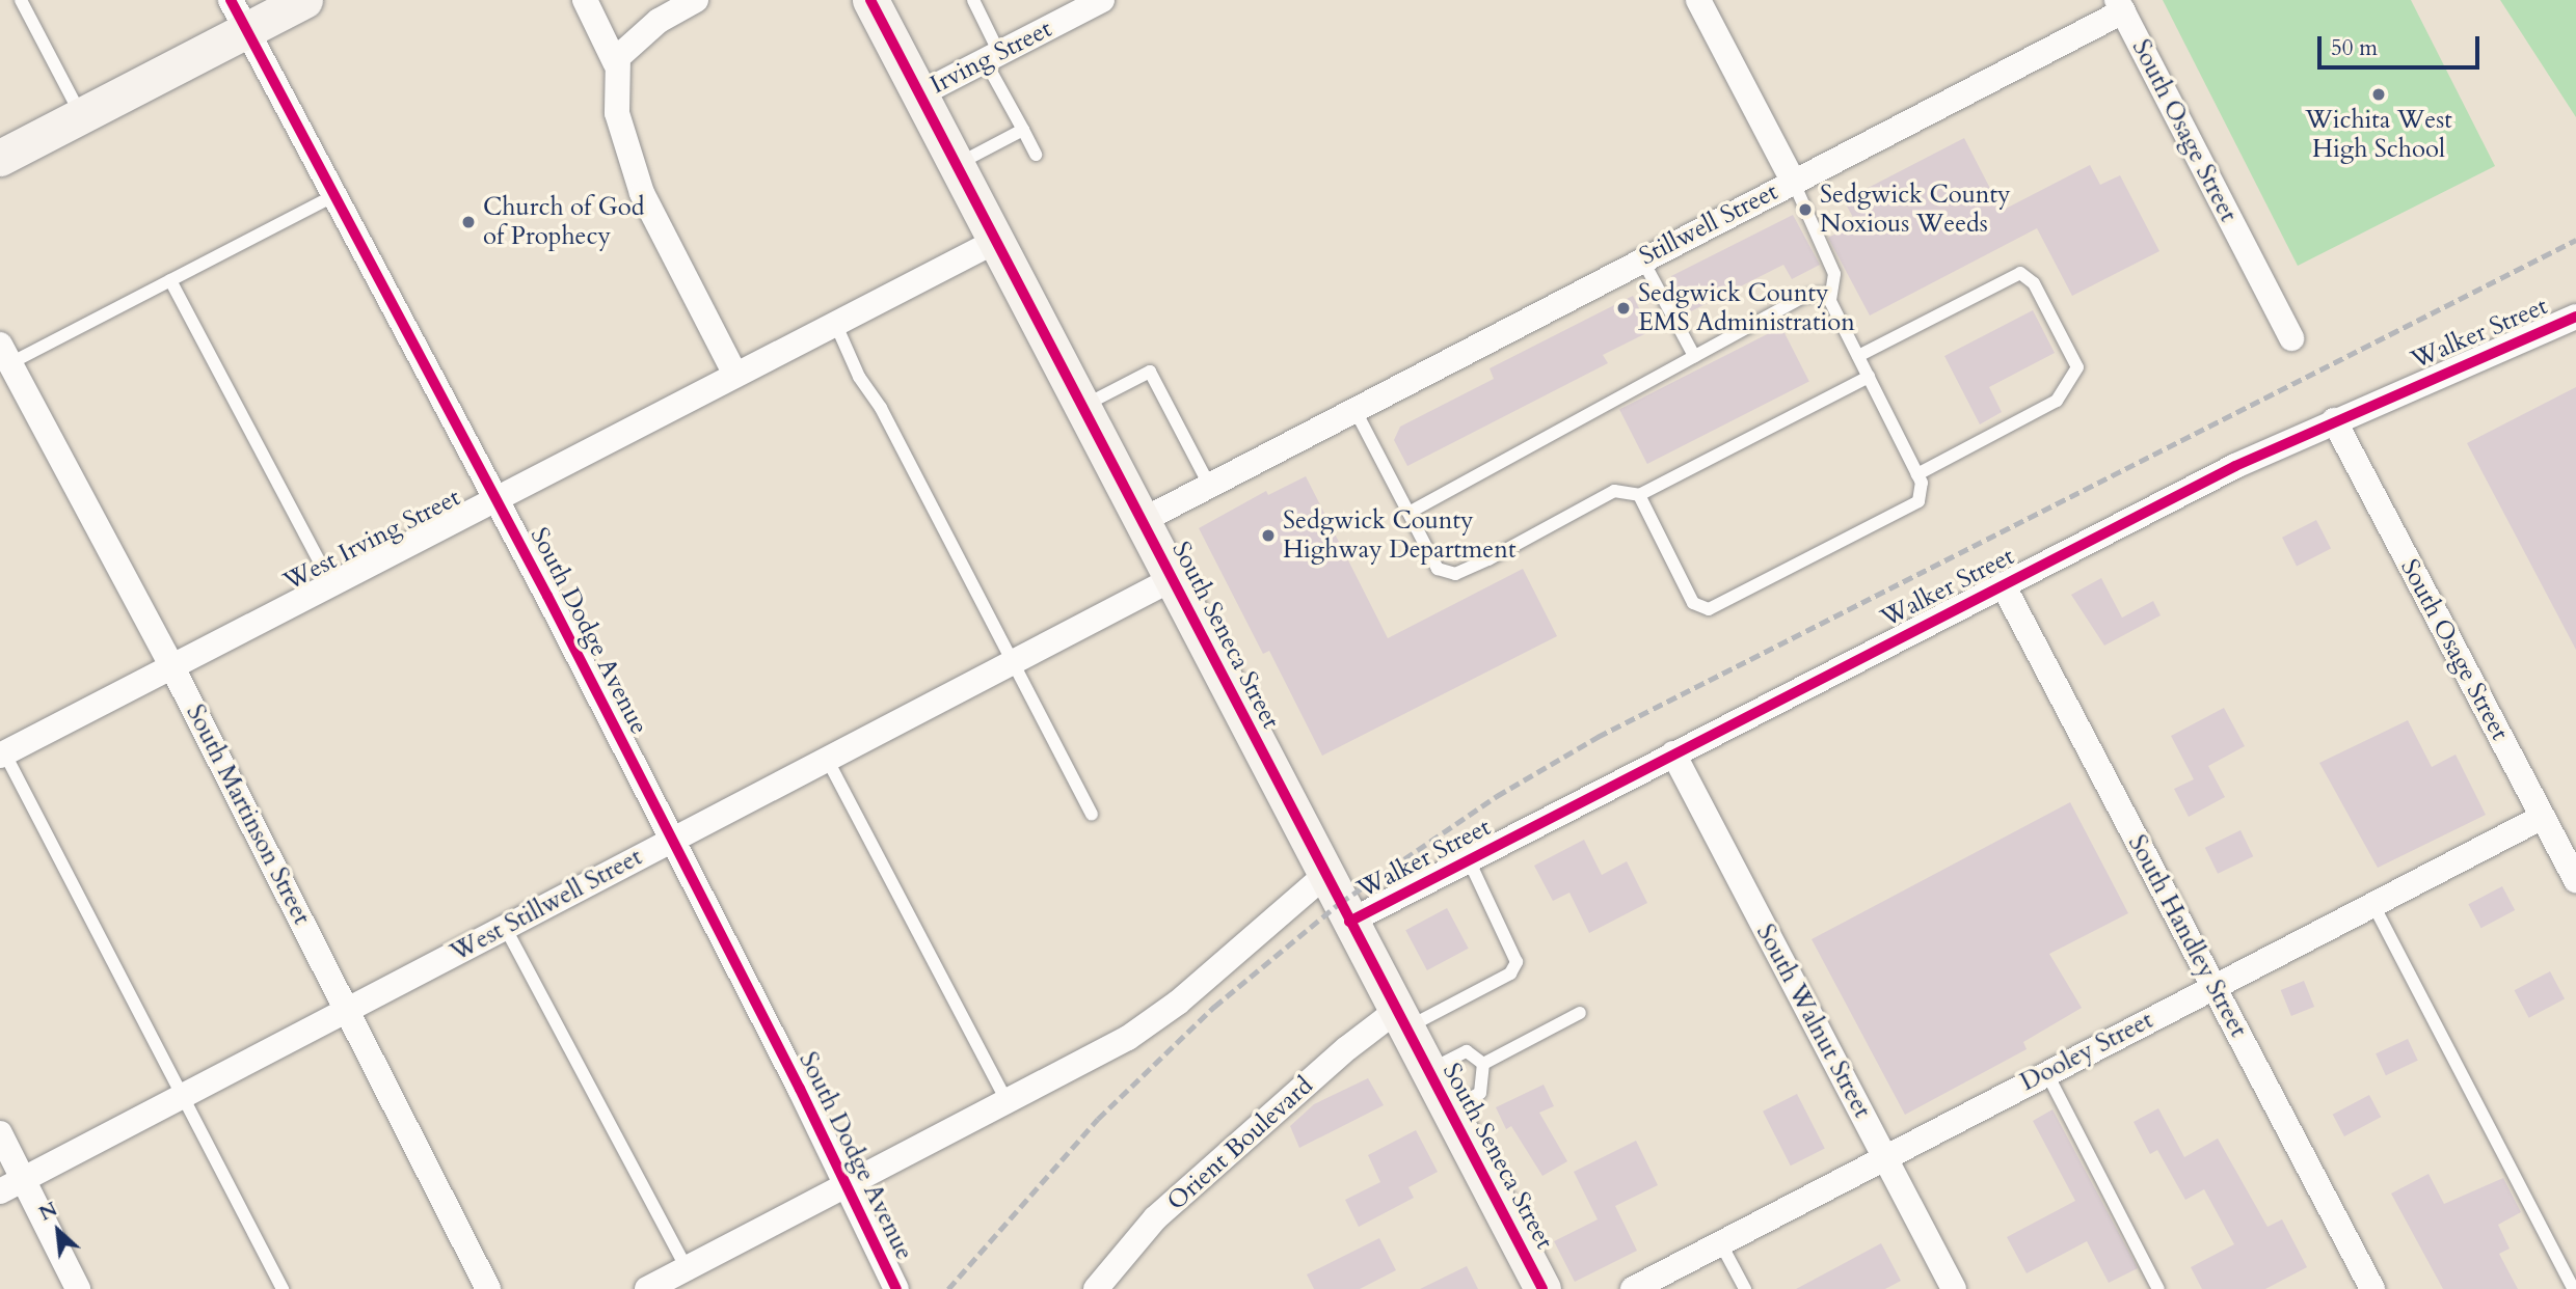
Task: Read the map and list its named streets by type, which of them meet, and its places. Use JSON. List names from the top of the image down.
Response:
{
  "streets": {
    "street": [
      "Irving Street",
      "South Osage Street",
      "Stillwell Street",
      "Walker Street",
      "West Irving Street",
      "South Dodge Avenue",
      "South Seneca Street",
      "South Martinson Street",
      "West Stillwell Street",
      "South Handley Street",
      "South Walnut Street",
      "Dooley Street",
      "Orient Boulevard"
    ]
  },
  "crossings": [
    ["Irving Street", "South Seneca Street"],
    ["South Osage Street", "Stillwell Street"],
    ["South Osage Street", "Walker Street"],
    ["South Osage Street", "Dooley Street"],
    ["Stillwell Street", "South Seneca Street"],
    ["Walker Street", "South Dodge Avenue"],
    ["Walker Street", "South Seneca Street"],
    ["Walker Street", "South Handley Street"],
    ["Walker Street", "South Walnut Street"],
    ["West Irving Street", "South Dodge Avenue"],
    ["West Irving Street", "South Seneca Street"],
    ["West Irving Street", "South Martinson Street"],
    ["South Dodge Avenue", "West Stillwell Street"],
    ["South Seneca Street", "West Stillwell Street"],
    ["South Seneca Street", "Orient Boulevard"],
    ["South Martinson Street", "West Stillwell Street"],
    ["South Handley Street", "Dooley Street"],
    ["South Walnut Street", "Dooley Street"]
  ],
  "places": [
    "Wichita West High School",
    "Sedgwick County Noxious Weeds",
    "Church of God of Prophecy",
    "Sedgwick County EMS Administration",
    "Sedgwick County Highway Department"
  ],
  "scale_bar": "50 m",
  "north": "top left"
}
